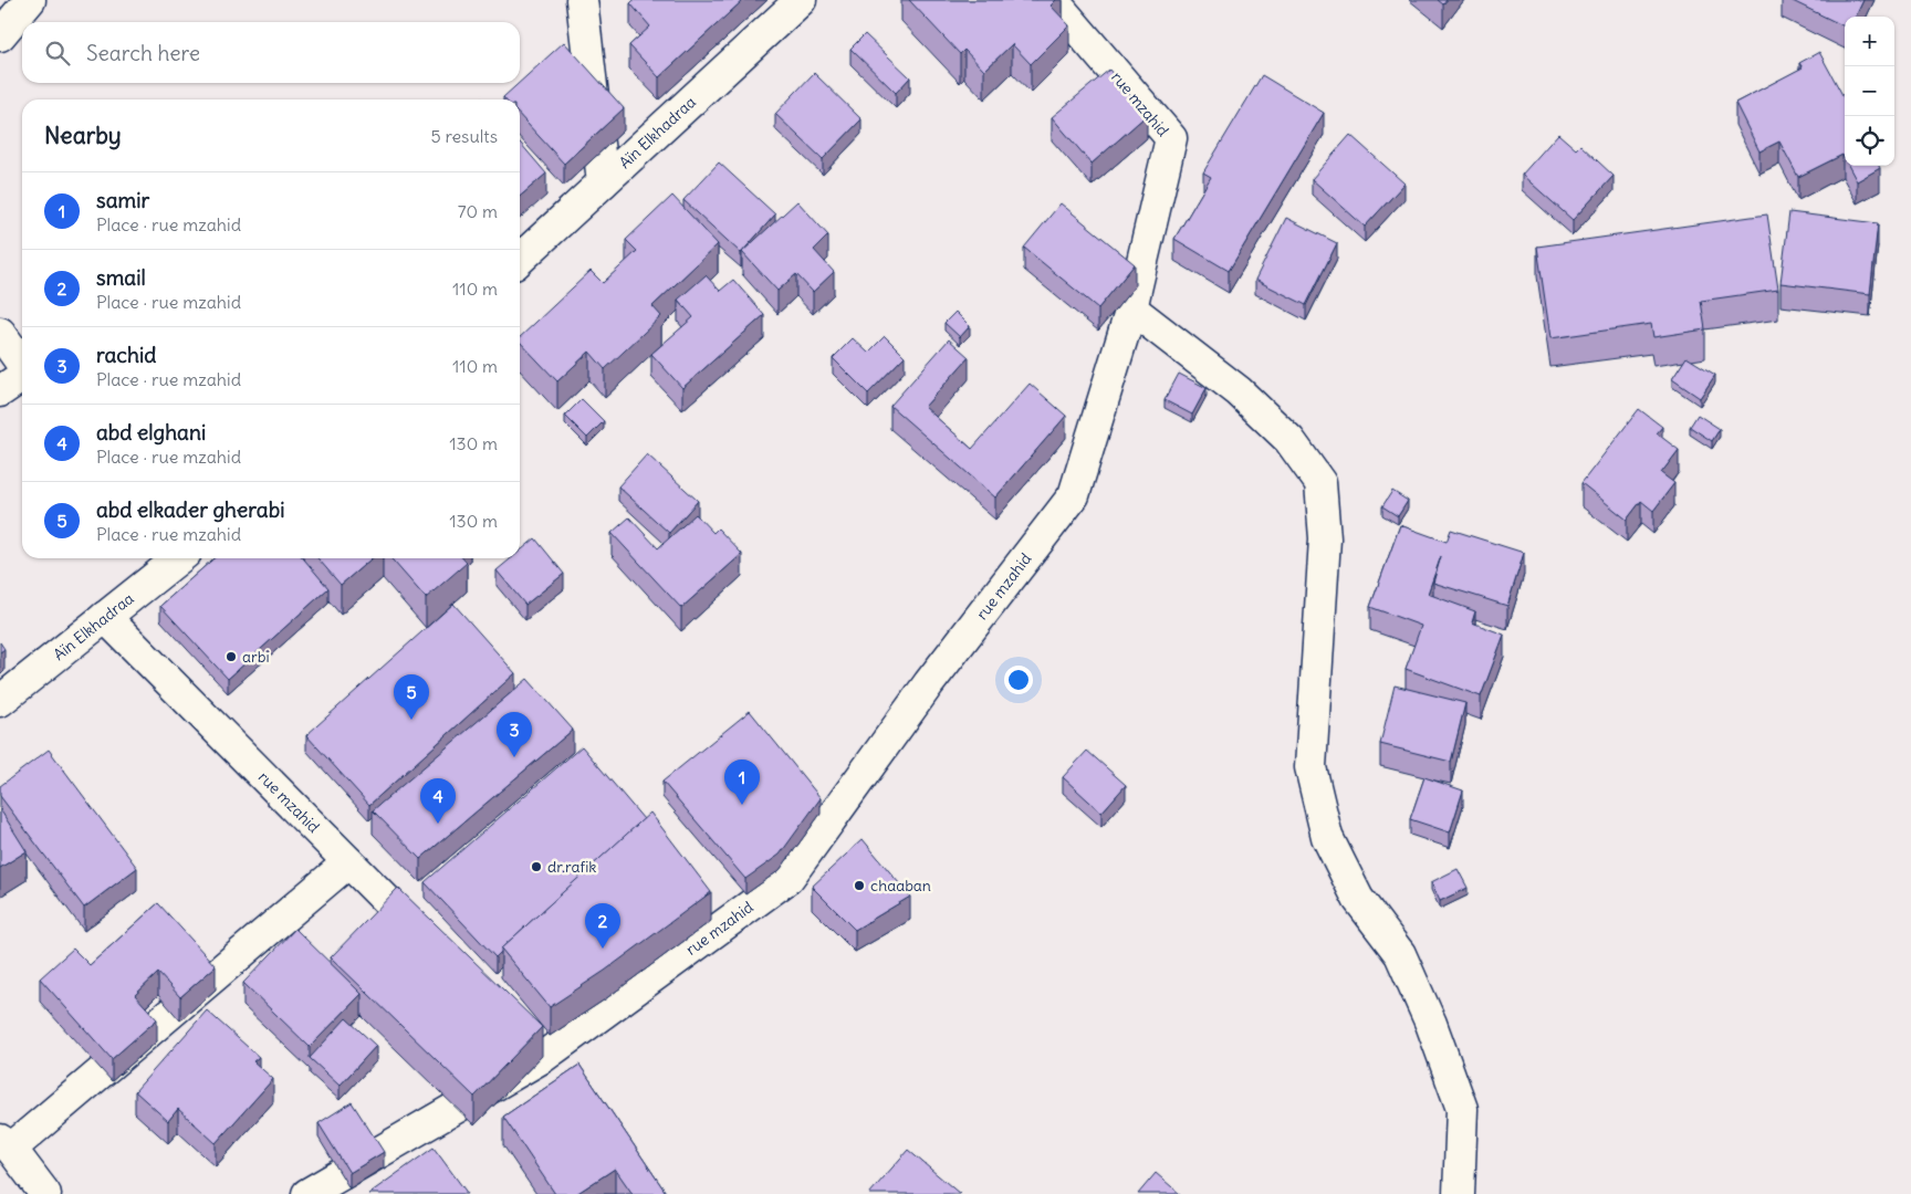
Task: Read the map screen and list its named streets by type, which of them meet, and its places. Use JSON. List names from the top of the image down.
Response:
{
  "streets": {
    "street": ["rue mzahid", "Aïn Elkhadraa"]
  },
  "crossings": [
    ["rue mzahid", "Aïn Elkhadraa"]
  ],
  "places": ["arbi", "dr.rafik", "chaaban"],
  "page": {
    "map_buttons": ["+", "−"],
    "search": "Search here",
    "heading": ["Nearby", "5 results"],
    "list": [
      {
        "mark": "1",
        "name": "samir",
        "note": "Place · rue mzahid",
        "value": "70 m"
      },
      {
        "mark": "2",
        "name": "smail",
        "note": "Place · rue mzahid",
        "value": "110 m"
      },
      {
        "mark": "3",
        "name": "rachid",
        "note": "Place · rue mzahid",
        "value": "110 m"
      },
      {
        "mark": "4",
        "name": "abd elghani",
        "note": "Place · rue mzahid",
        "value": "130 m"
      },
      {
        "mark": "5",
        "name": "abd elkader gherabi",
        "note": "Place · rue mzahid",
        "value": "130 m"
      }
    ],
    "pins": [
      "5",
      "3",
      "1",
      "4",
      "2"
    ]
  }
}
